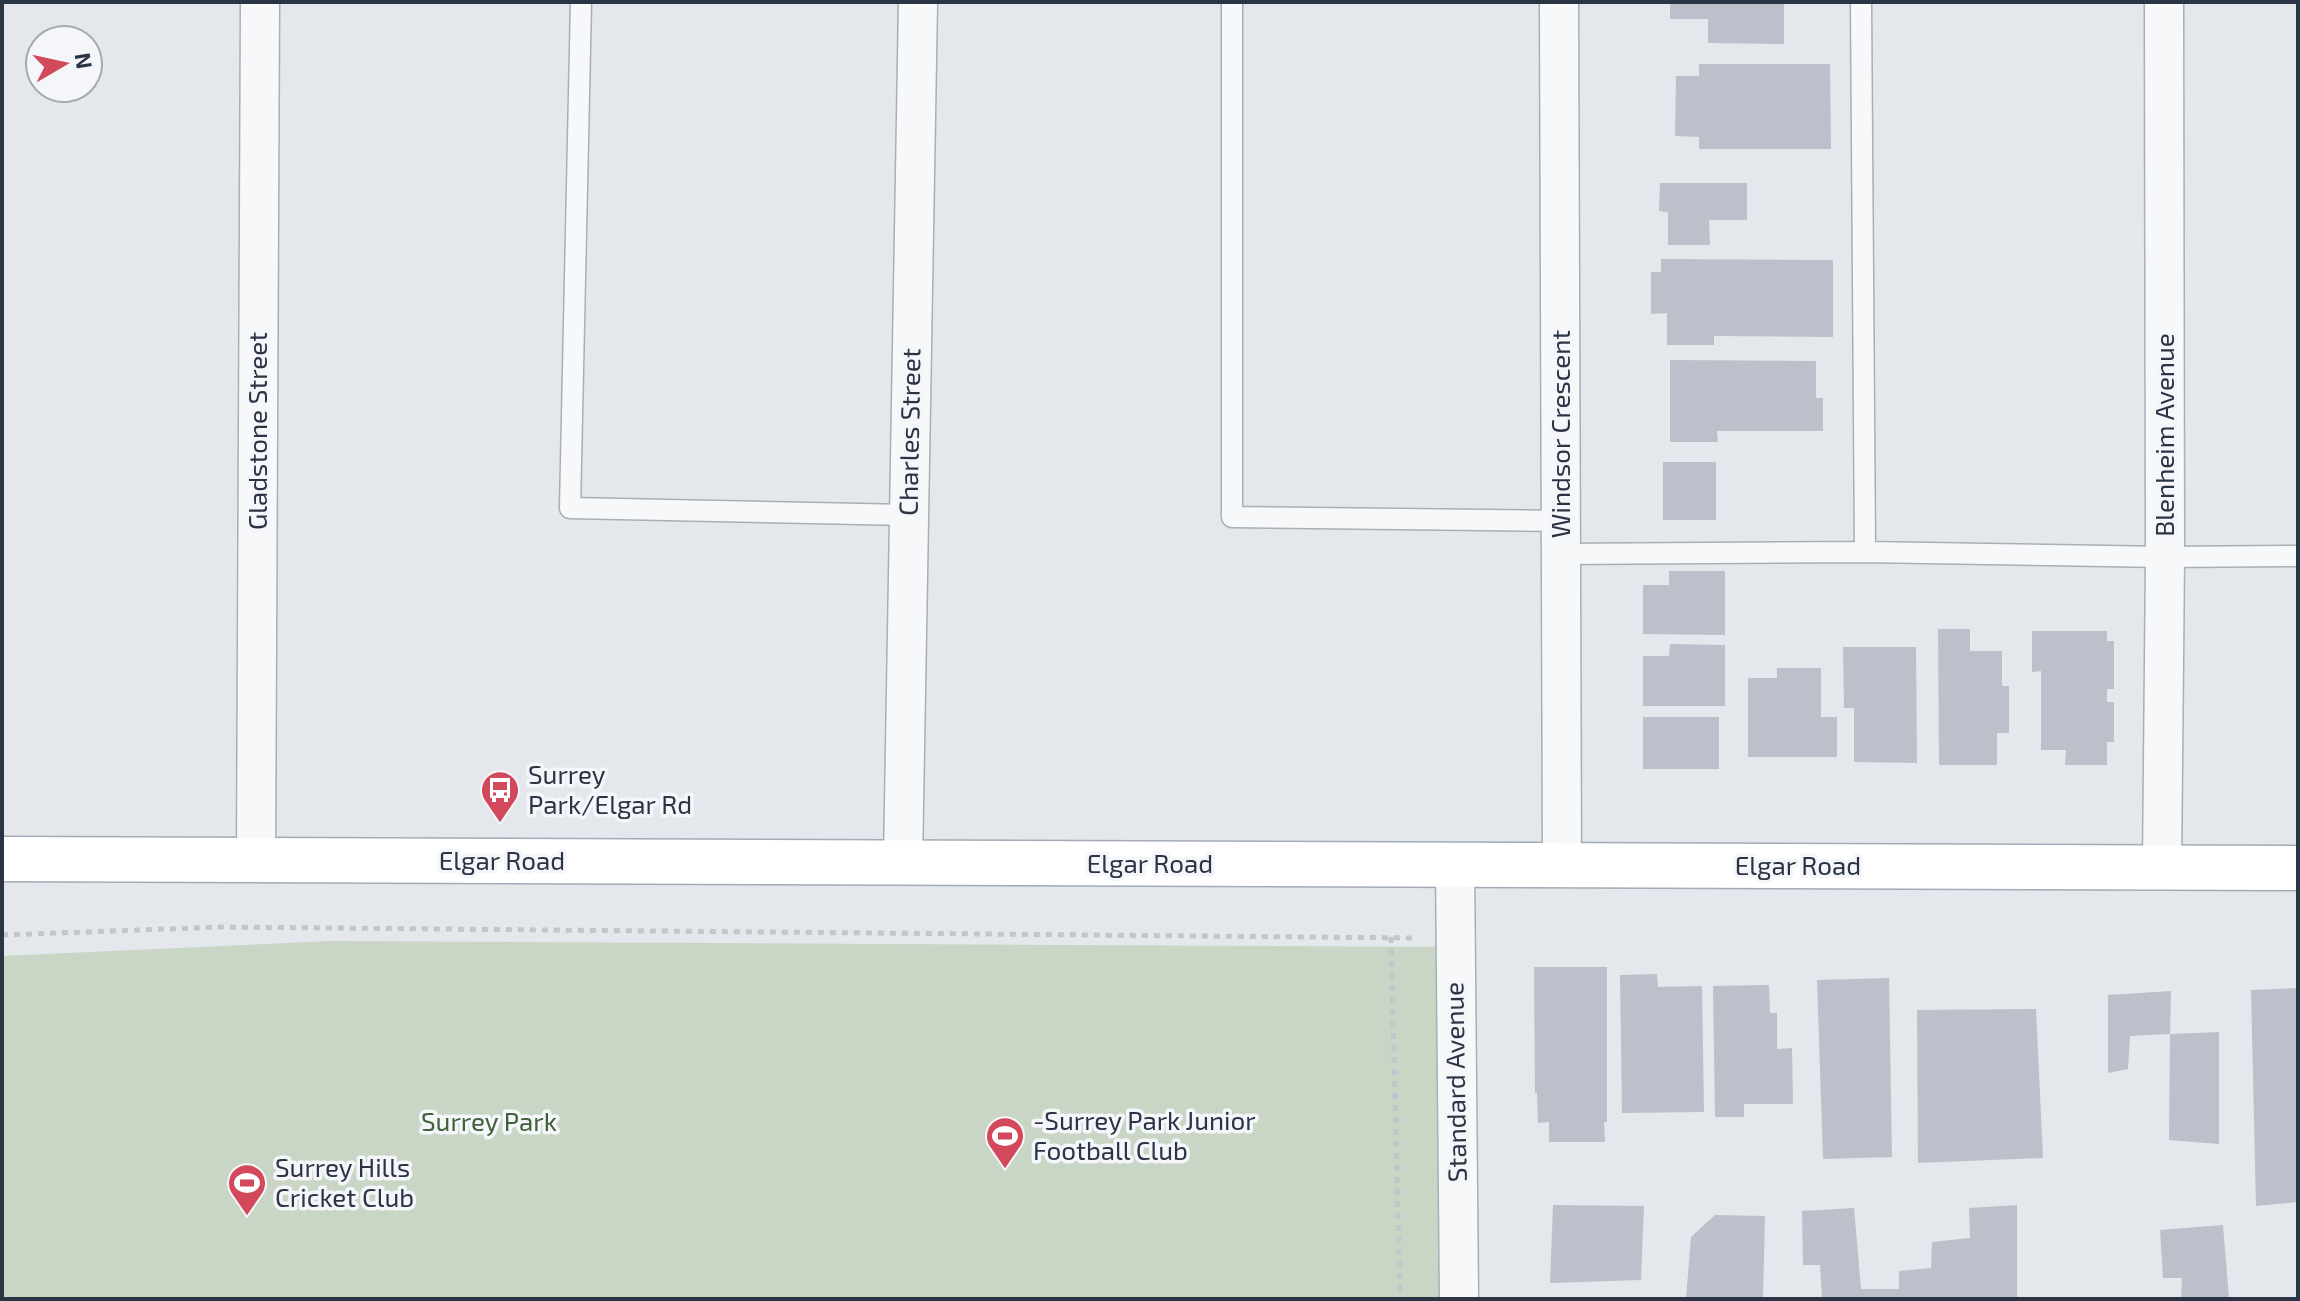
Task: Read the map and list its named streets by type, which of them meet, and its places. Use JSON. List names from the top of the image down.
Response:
{
  "streets": {
    "main road": ["Elgar Road"],
    "street": [
      "Gladstone Street",
      "Charles Street",
      "Windsor Crescent",
      "Blenheim Avenue",
      "Standard Avenue"
    ]
  },
  "crossings": [
    ["Gladstone Street", "Elgar Road"],
    ["Charles Street", "Elgar Road"],
    ["Windsor Crescent", "Elgar Road"],
    ["Blenheim Avenue", "Elgar Road"],
    ["Elgar Road", "Standard Avenue"]
  ],
  "parks": ["Surrey Park"],
  "places": {
    "bus stop": ["Surrey Park/Elgar Rd"],
    "sports": ["-Surrey Park Junior Football Club", "Surrey Hills Cricket Club"]
  },
  "north": "right"
}
